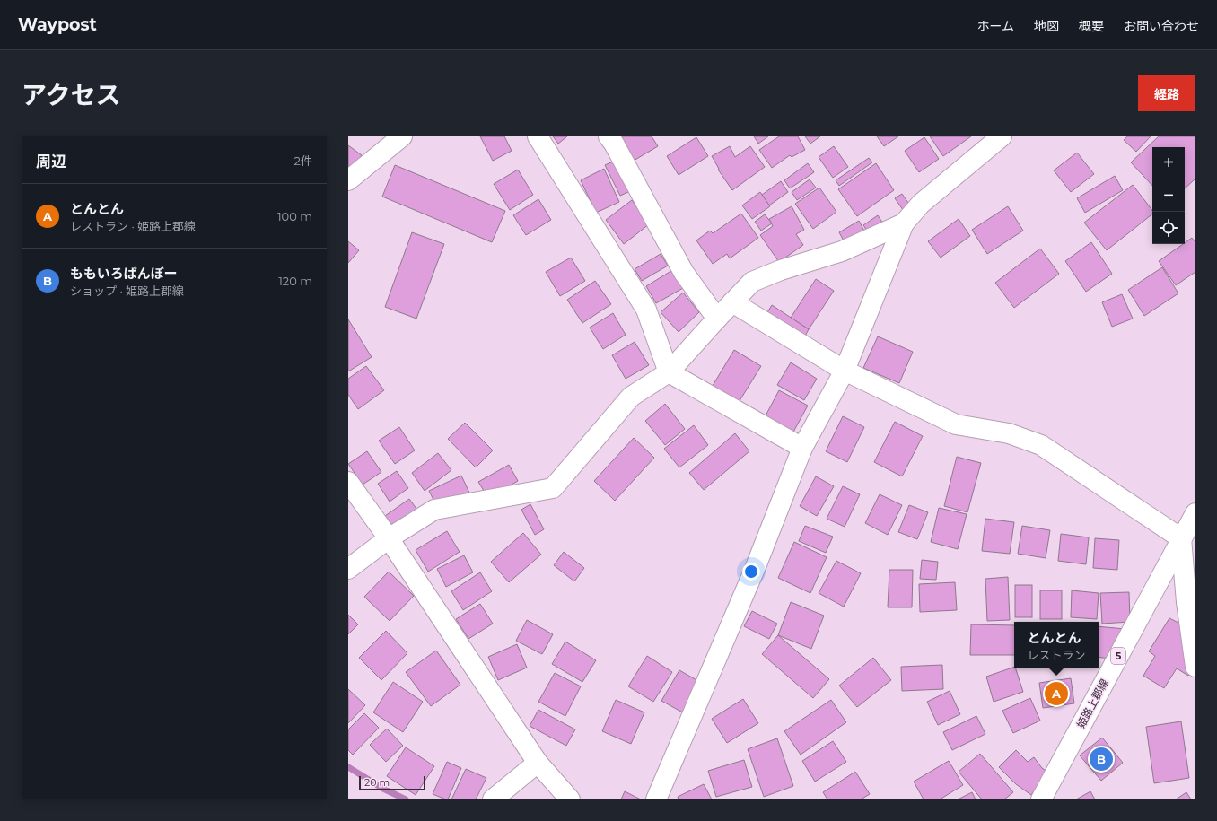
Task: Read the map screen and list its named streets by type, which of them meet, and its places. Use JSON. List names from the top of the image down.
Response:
{
  "streets": {
    "street": ["5", "姫路上郡線"]
  },
  "scale_bar": "20 m",
  "page": {
    "header": "Waypost",
    "nav": [
      "ホーム",
      "地図",
      "概要",
      "お問い合わせ"
    ],
    "title": "アクセス",
    "buttons": "経路",
    "heading": ["周辺", "2件"],
    "map_buttons": ["+", "−"],
    "list": [
      {
        "mark": "A",
        "name": "とんとん",
        "note": "レストラン · 姫路上郡線",
        "value": "100 m"
      },
      {
        "mark": "B",
        "name": "ももいろばんぼー",
        "note": "ショップ · 姫路上郡線",
        "value": "120 m"
      }
    ],
    "popup": ["とんとん", "レストラン"],
    "pins": ["A", "B"],
    "scale": "20 m"
  }
}
